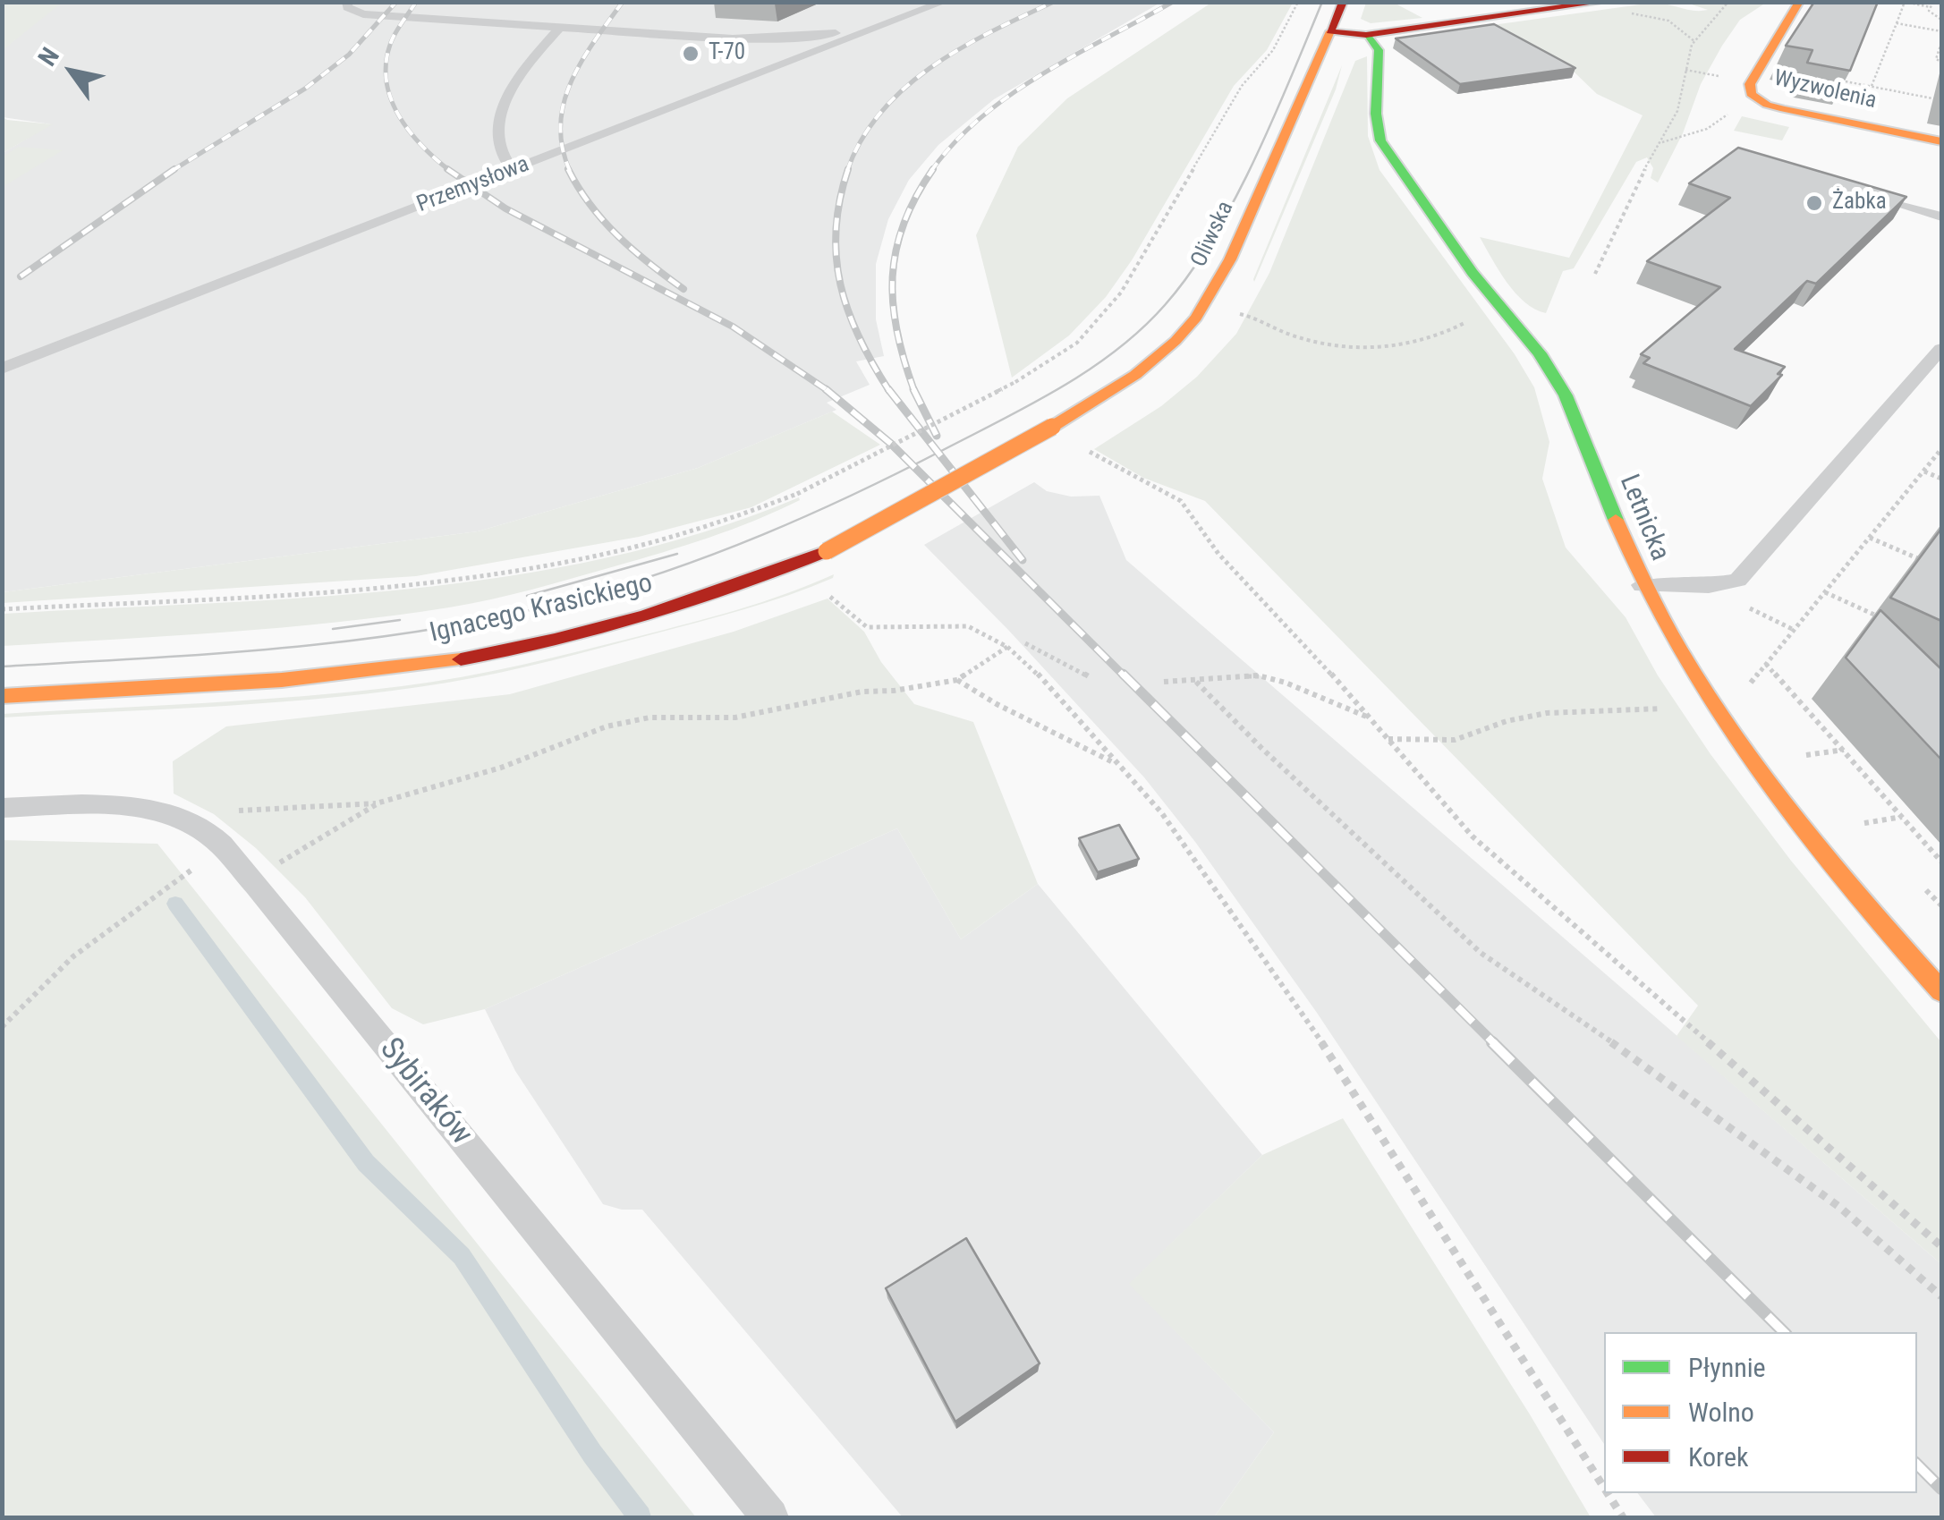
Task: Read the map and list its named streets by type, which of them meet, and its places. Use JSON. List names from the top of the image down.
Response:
{
  "streets": {
    "street": [
      "Wyzwolenia",
      "Oliwska",
      "Letnicka",
      "Ignacego Krasickiego"
    ],
    "lane": ["Przemysłowa", "Sybiraków"]
  },
  "crossings": [
    ["Oliwska", "Ignacego Krasickiego"]
  ],
  "places": ["T-70", "Żabka"],
  "legend": ["Płynnie", "Wolno", "Korek"],
  "north": "top left"
}
